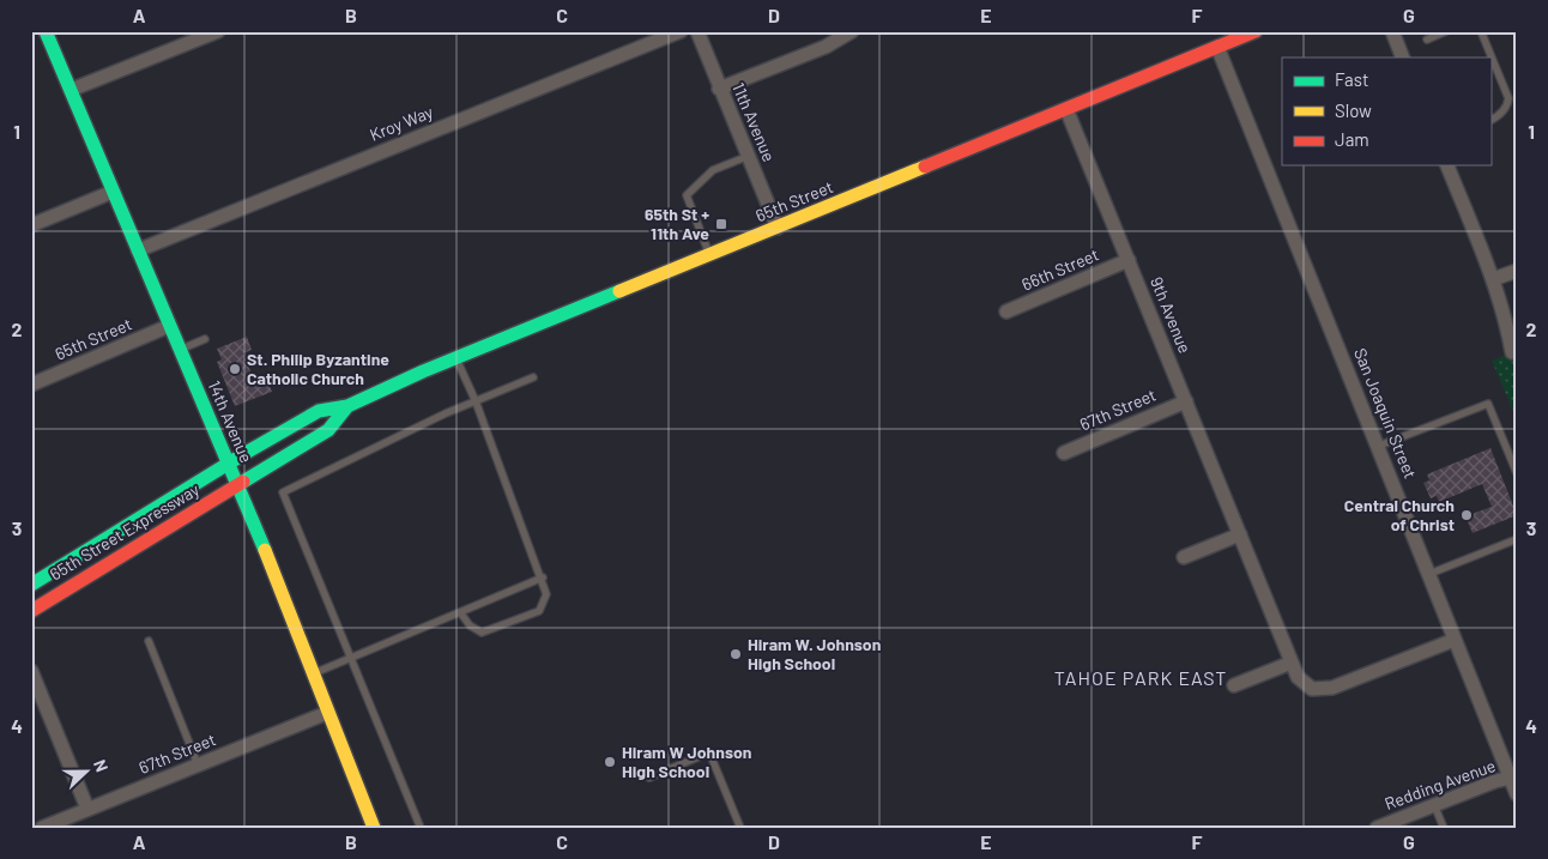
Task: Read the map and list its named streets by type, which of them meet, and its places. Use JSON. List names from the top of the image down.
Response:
{
  "streets": {
    "main road": ["65th Street", "14th Avenue", "65th Street Expressway"],
    "street": [
      "11th Avenue",
      "Kroy Way",
      "66th Street",
      "9th Avenue",
      "67th Street",
      "San Joaquin Street",
      "Redding Avenue"
    ]
  },
  "crossings": [
    ["11th Avenue", "65th Street"],
    ["Kroy Way", "14th Avenue"],
    ["65th Street", "9th Avenue"],
    ["65th Street", "San Joaquin Street"],
    ["65th Street", "14th Avenue"],
    ["65th Street", "65th Street Expressway"],
    ["66th Street", "9th Avenue"],
    ["9th Avenue", "67th Street"],
    ["9th Avenue", "San Joaquin Street"],
    ["67th Street", "14th Avenue"],
    ["San Joaquin Street", "Redding Avenue"],
    ["14th Avenue", "65th Street Expressway"]
  ],
  "districts": ["TAHOE PARK EAST"],
  "places": {
    "transit": ["65th St + 11th Ave"],
    "other": [
      "St. Philip Byzantine Catholic Church",
      "Central Church of Christ",
      "Hiram W. Johnson High School",
      "Hiram W Johnson High School"
    ]
  },
  "legend": ["Fast", "Slow", "Jam"],
  "north": "right",
  "grid": {
    "columns": [
      "A",
      "B",
      "C",
      "D",
      "E",
      "F",
      "G"
    ],
    "rows": [
      "1",
      "2",
      "3",
      "4"
    ]
  }
}
